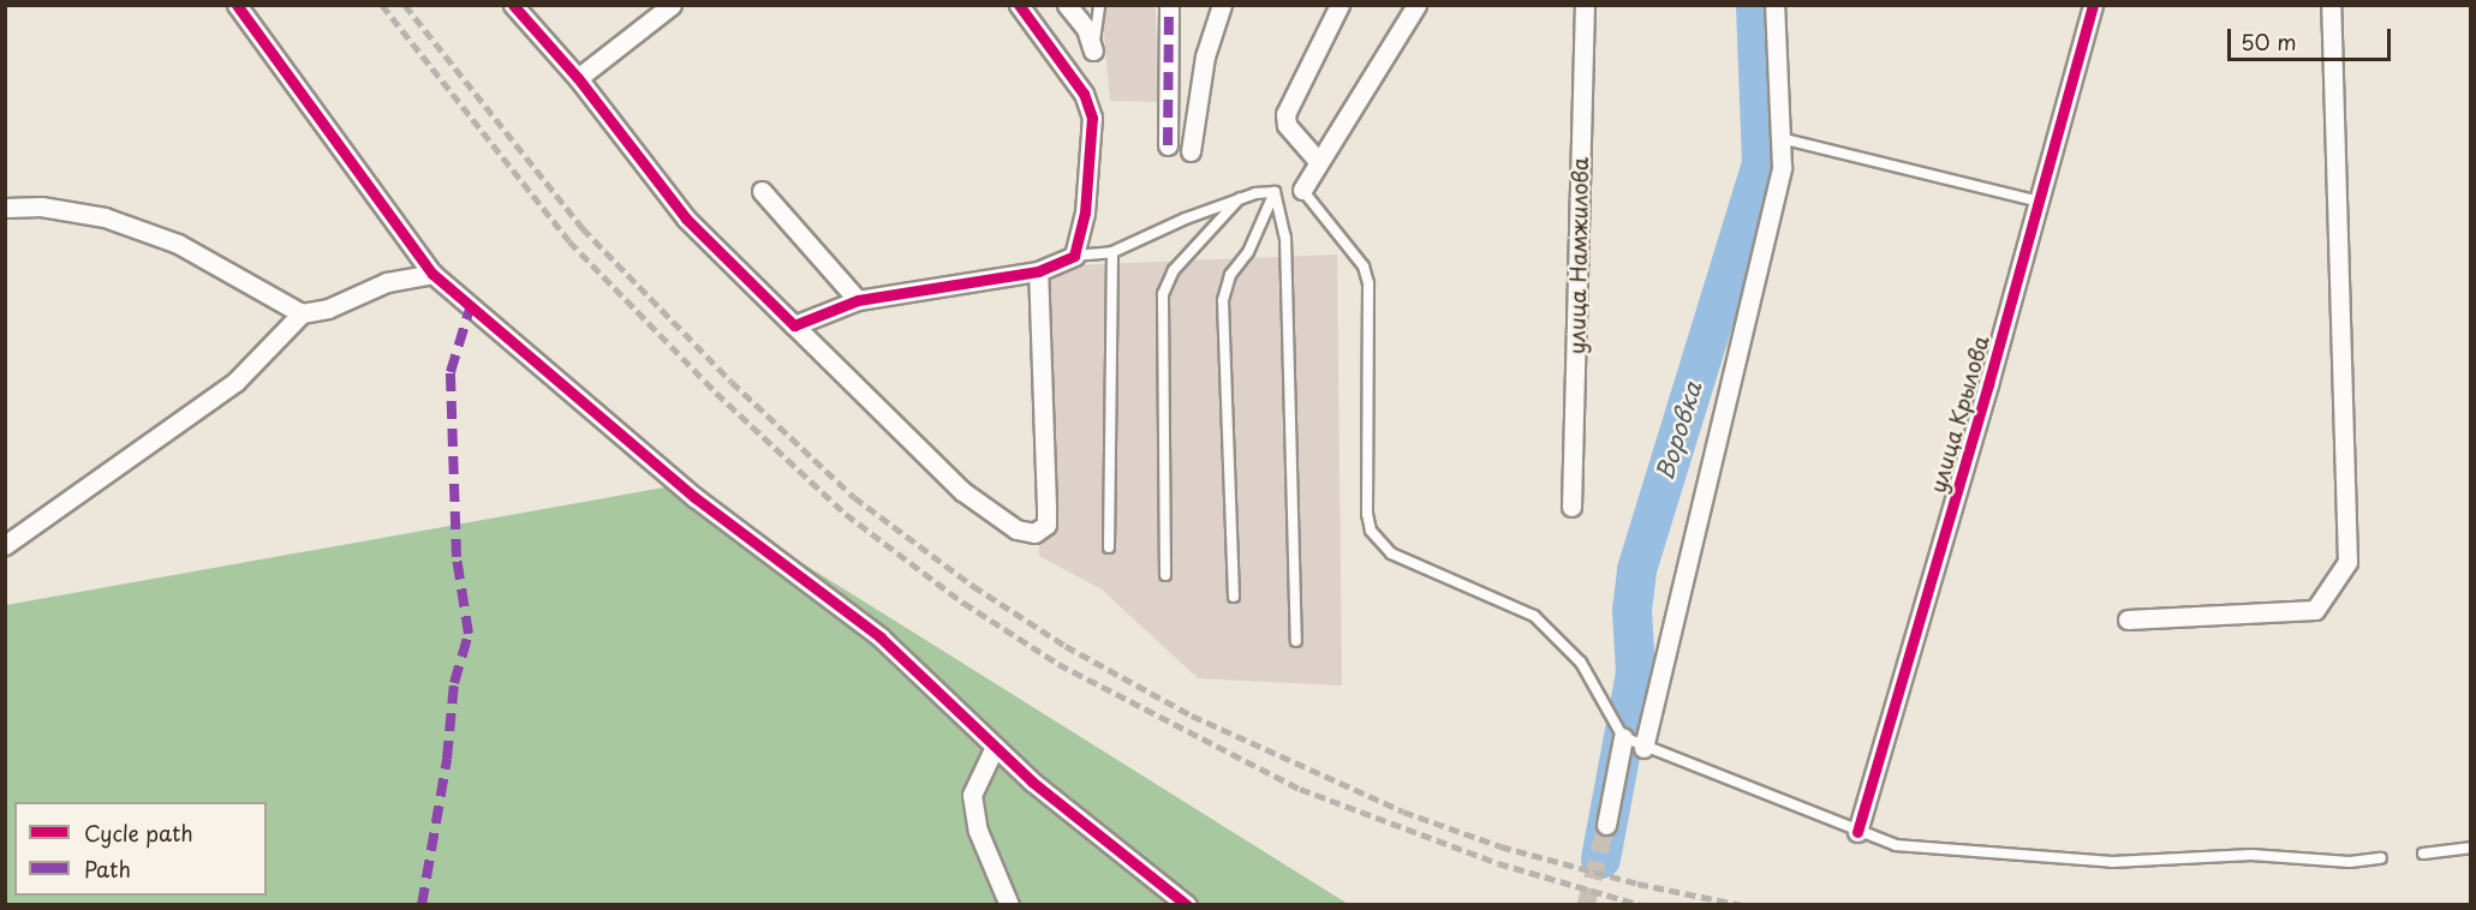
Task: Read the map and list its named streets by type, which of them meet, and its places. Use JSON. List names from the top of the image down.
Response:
{
  "streets": {
    "street": ["улица Намжилова", "улица Крылова"]
  },
  "water": ["Воровка"],
  "legend": ["Cycle path", "Path"],
  "scale_bar": "50 m"
}
